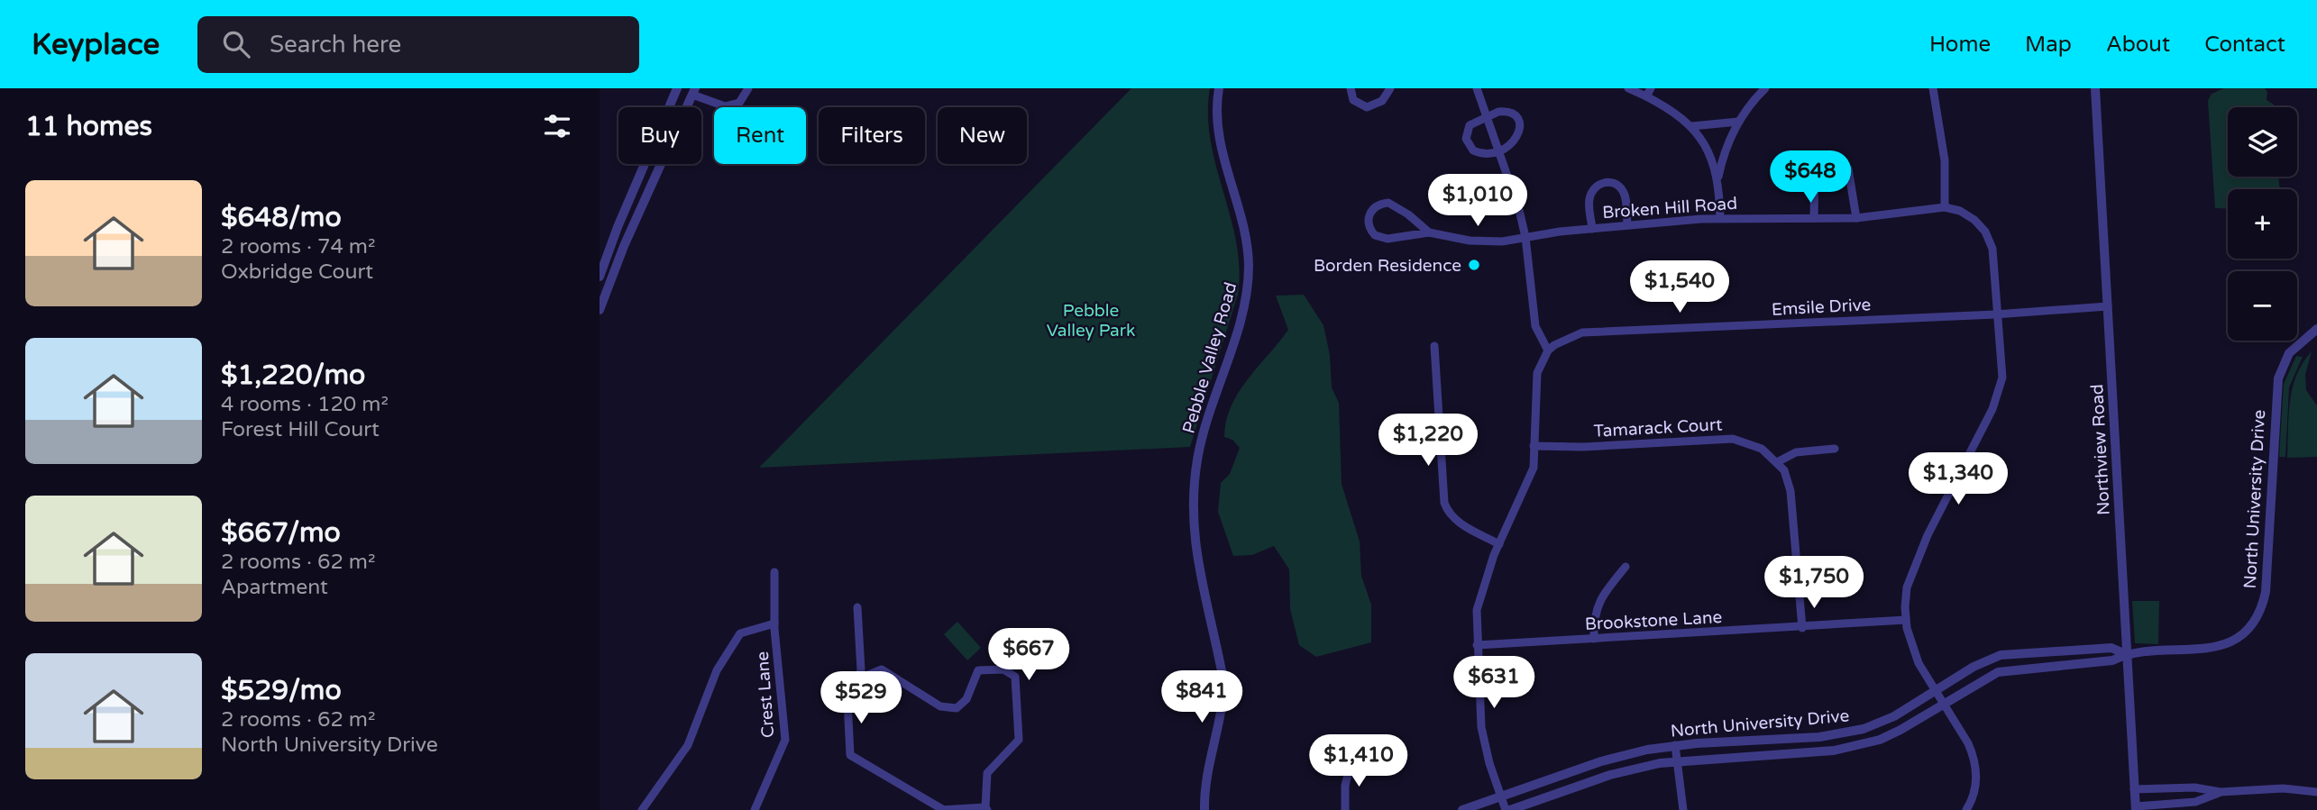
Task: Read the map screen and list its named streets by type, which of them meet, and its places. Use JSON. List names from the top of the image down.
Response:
{
  "streets": {
    "street": [
      "Broken Hill Road",
      "Emsile Drive",
      "Pebble Valley Road",
      "Tamarack Court",
      "Northview Road",
      "North University Drive",
      "Brookstone Lane",
      "Crest Lane"
    ]
  },
  "crossings": [
    ["Emsile Drive", "Northview Road"],
    ["Northview Road", "North University Drive"]
  ],
  "parks": ["Pebble Valley Park"],
  "places": ["Borden Residence"],
  "page": {
    "header": "Keyplace",
    "search": "Search here",
    "nav": [
      "Home",
      "Map",
      "About",
      "Contact"
    ],
    "heading": "11 homes",
    "map_buttons": ["+", "−"],
    "chip": [
      "Buy",
      "Rent",
      "Filters",
      "New"
    ],
    "price": [
      "$648",
      "$1,010",
      "$1,540",
      "$1,220",
      "$1,340",
      "$1,750",
      "$667",
      "$631",
      "$841",
      "$529",
      "$1,410"
    ],
    "list": [
      {
        "name": "$648/mo",
        "note": "2 rooms · 74 m² · Oxbridge Court"
      },
      {
        "name": "$1,220/mo",
        "note": "4 rooms · 120 m² · Forest Hill Court"
      },
      {
        "name": "$667/mo",
        "note": "2 rooms · 62 m² · Apartment"
      },
      {
        "name": "$529/mo",
        "note": "2 rooms · 62 m² · North University Drive"
      }
    ]
  }
}
